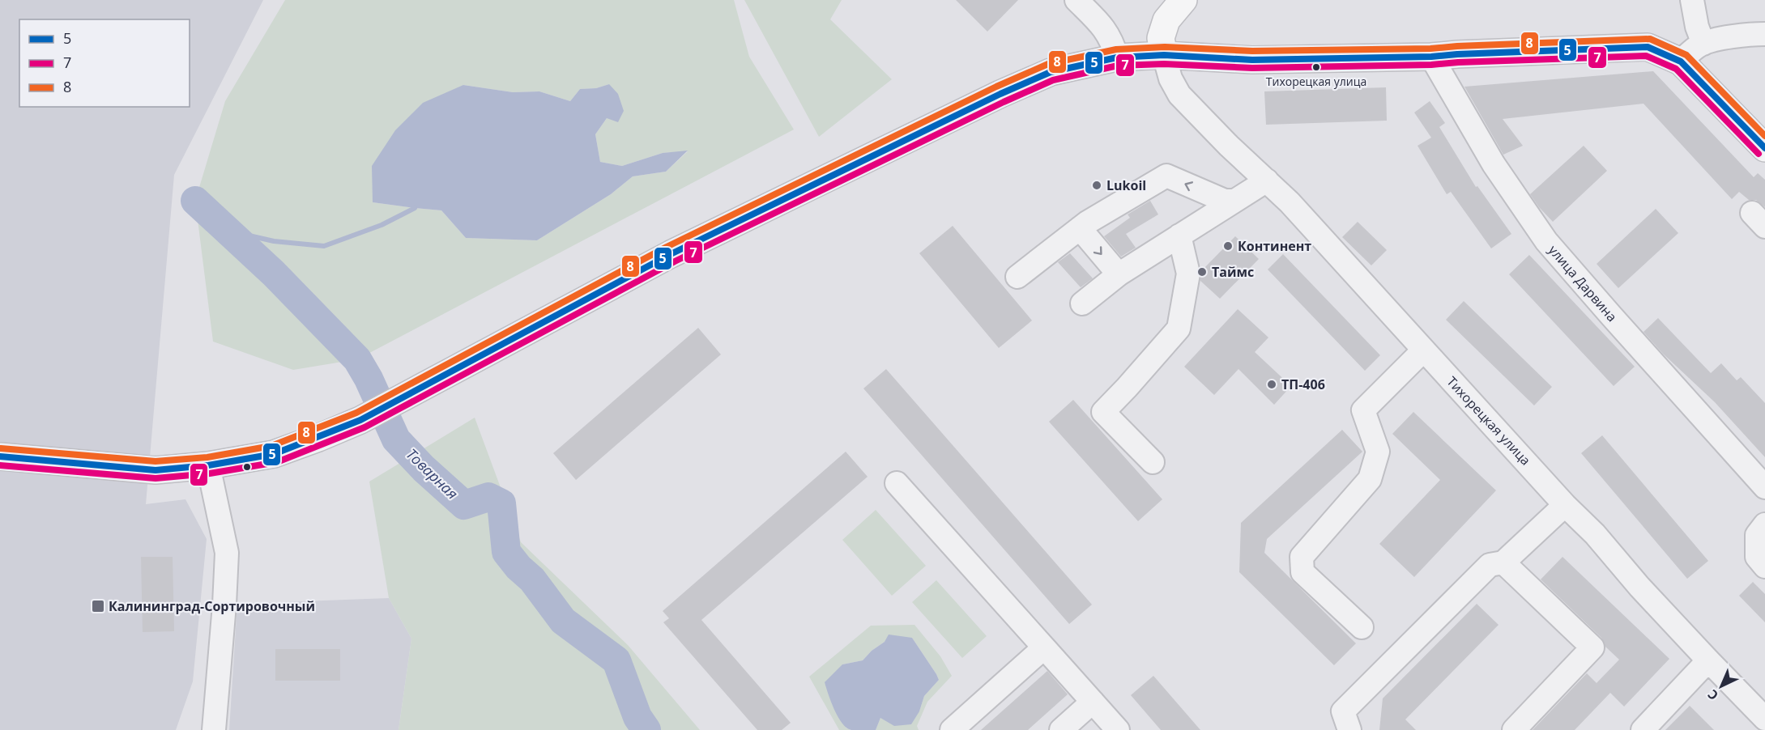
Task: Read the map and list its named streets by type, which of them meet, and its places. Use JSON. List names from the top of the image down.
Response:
{
  "streets": {
    "street": ["улица Дарвина", "Тихорецкая улица"]
  },
  "water": ["Товарная"],
  "places": {
    "other": [
      "Тихорецкая улица",
      "Lukoil",
      "Континент",
      "Таймс",
      "ТП-406"
    ],
    "transit": ["Калининград-Сортировочный"]
  },
  "lines": ["transit line 8", "transit line 5", "transit line 7"],
  "legend": ["5", "7", "8"],
  "north": "bottom left"
}
